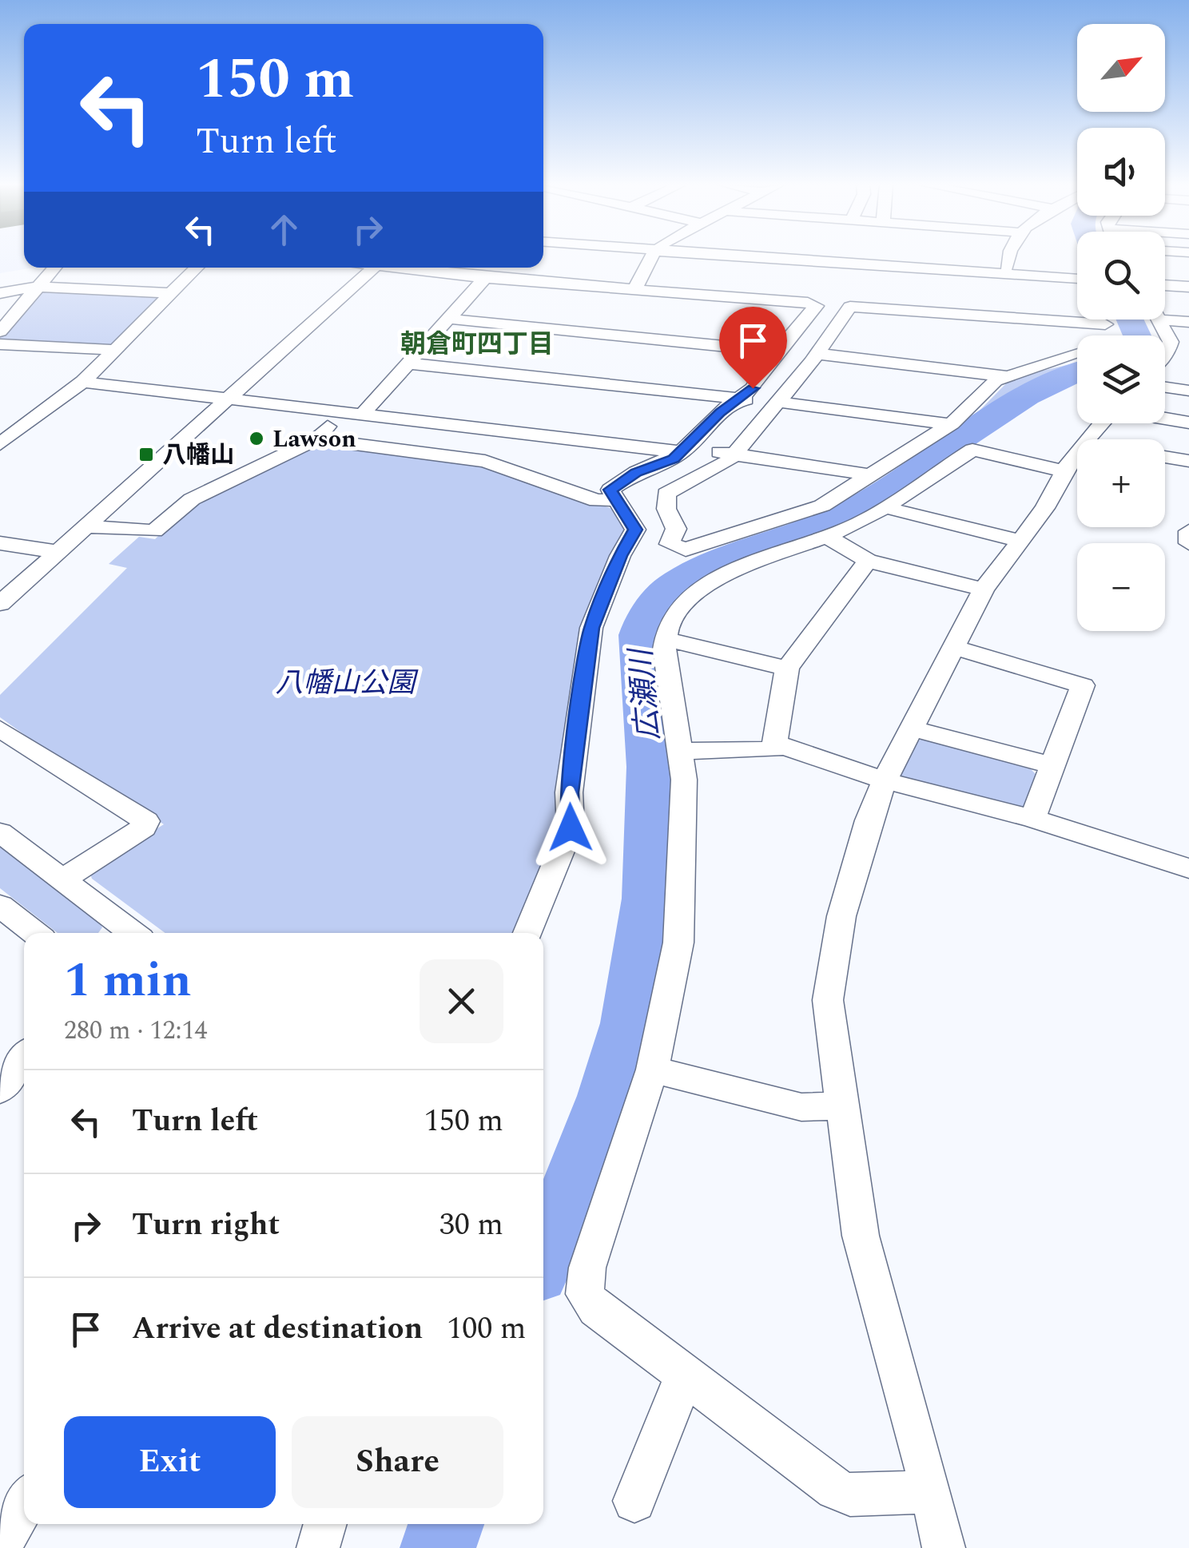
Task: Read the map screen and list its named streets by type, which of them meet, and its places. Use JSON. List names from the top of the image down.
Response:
{
  "districts": ["朝倉町四丁目"],
  "water": ["広瀬川"],
  "parks": ["八幡山公園"],
  "places": {
    "other": ["Lawson"],
    "transit": ["八幡山"]
  },
  "north": "top right",
  "page": {
    "map_buttons": ["+", "−"],
    "turn": ["150 m", "Turn left"],
    "heading": ["1 min", "280 m · 12:14"],
    "list": [
      {
        "name": "Turn left",
        "value": "150 m"
      },
      {
        "name": "Turn right",
        "value": "30 m"
      },
      {
        "name": "Arrive at destination",
        "value": "100 m"
      }
    ],
    "buttons": ["Exit", "Share"]
  }
}
